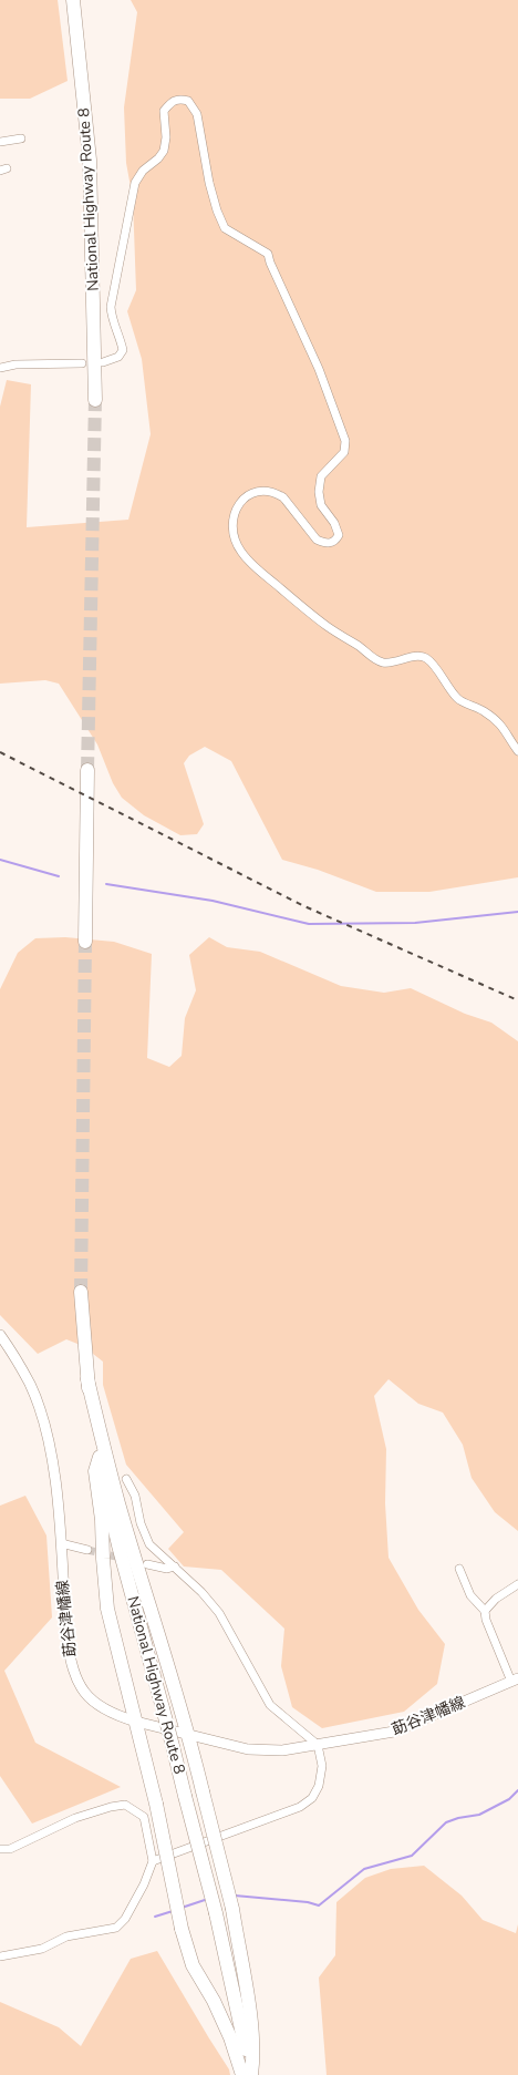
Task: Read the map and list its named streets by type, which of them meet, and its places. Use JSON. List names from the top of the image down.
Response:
{
  "streets": {
    "highway": ["National Highway Route 8"],
    "main road": ["莇谷津幡線"]
  }
}
